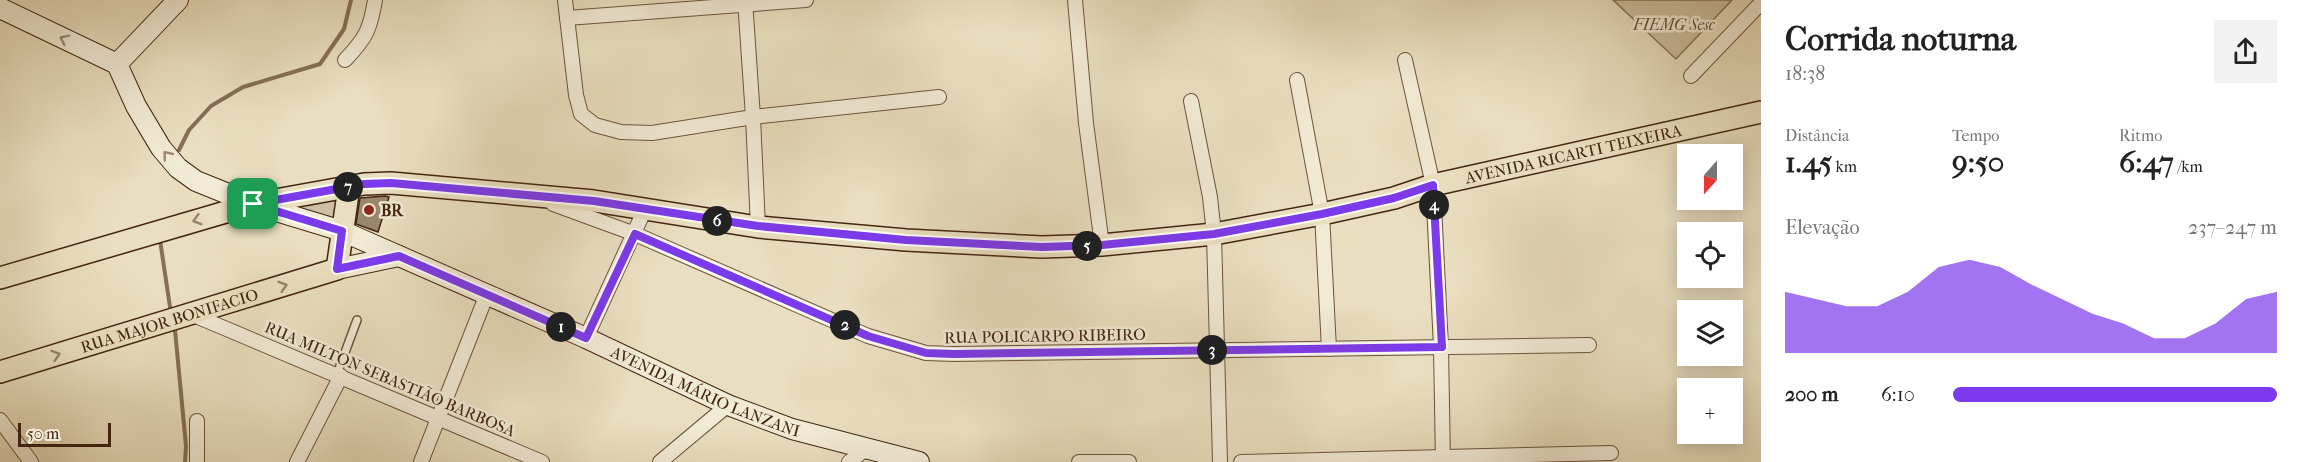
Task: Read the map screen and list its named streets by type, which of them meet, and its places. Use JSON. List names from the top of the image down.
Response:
{
  "streets": {
    "main road": ["AVENIDA RICARTI TEIXEIRA", "RUA MAJOR BONIFACIO"],
    "street": ["RUA POLICARPO RIBEIRO", "RUA MILTON SEBASTIÃO BARBOSA", "AVENIDA MÁRIO LANZANI"]
  },
  "crossings": [
    ["AVENIDA RICARTI TEIXEIRA", "RUA POLICARPO RIBEIRO"],
    ["AVENIDA RICARTI TEIXEIRA", "AVENIDA MÁRIO LANZANI"],
    ["RUA MAJOR BONIFACIO", "RUA MILTON SEBASTIÃO BARBOSA"],
    ["RUA MAJOR BONIFACIO", "AVENIDA MÁRIO LANZANI"]
  ],
  "one_way": ["RUA MAJOR BONIFACIO"],
  "parks": ["FIEMG Sesc"],
  "places": ["BR"],
  "scale_bar": "50 m",
  "north": "bottom",
  "page": {
    "heading": ["Corrida noturna", "18:38"],
    "stats": [
      ["Distância", "1.45 km"],
      ["Tempo", "9:50"],
      ["Ritmo", "6:47 /km"]
    ],
    "map_buttons": "+",
    "pins": [
      "7",
      "4",
      "6",
      "5",
      "2",
      "1",
      "3"
    ],
    "chart": ["Elevação", "237–247 m"],
    "list": [
      {
        "name": "200 m",
        "note": "6:10"
      }
    ],
    "scale": "50 m"
  }
}
